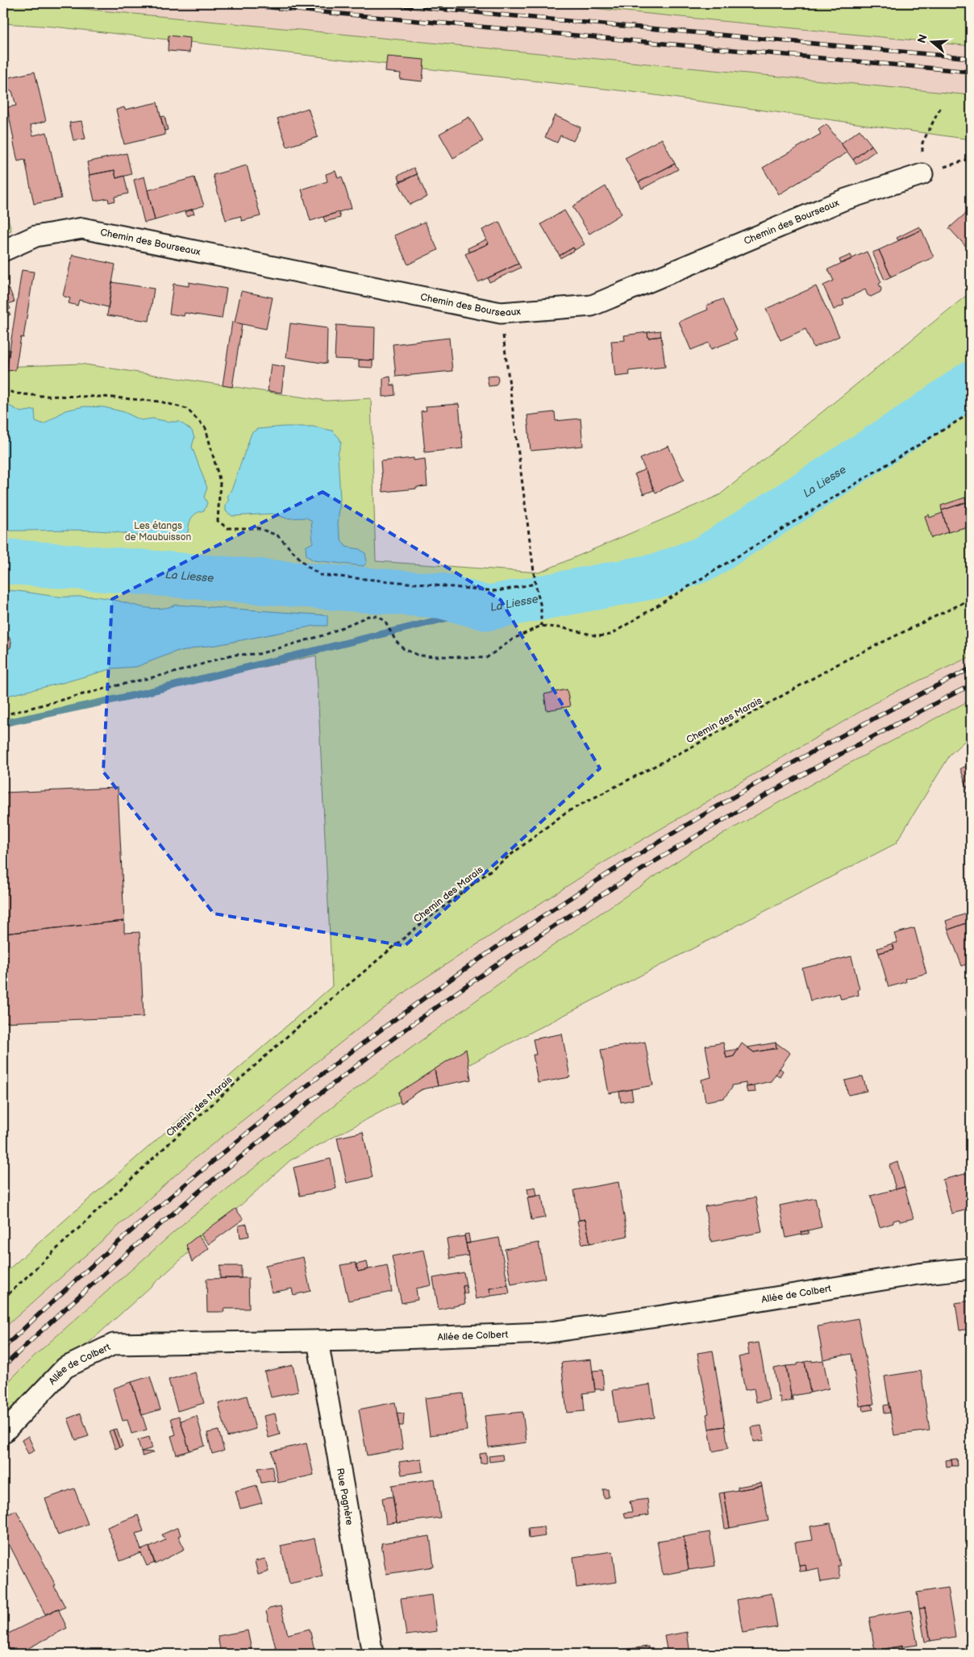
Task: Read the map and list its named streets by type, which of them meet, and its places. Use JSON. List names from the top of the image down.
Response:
{
  "streets": {
    "street": ["Chemin des Bourseaux", "Allée de Colbert", "Rue Pagnère"],
    "path": ["Chemin des Marais"]
  },
  "crossings": [
    ["Allée de Colbert", "Rue Pagnère"]
  ],
  "water": ["La Liesse"],
  "parks": ["Les étangs de Maubuisson"],
  "north": "left"
}
